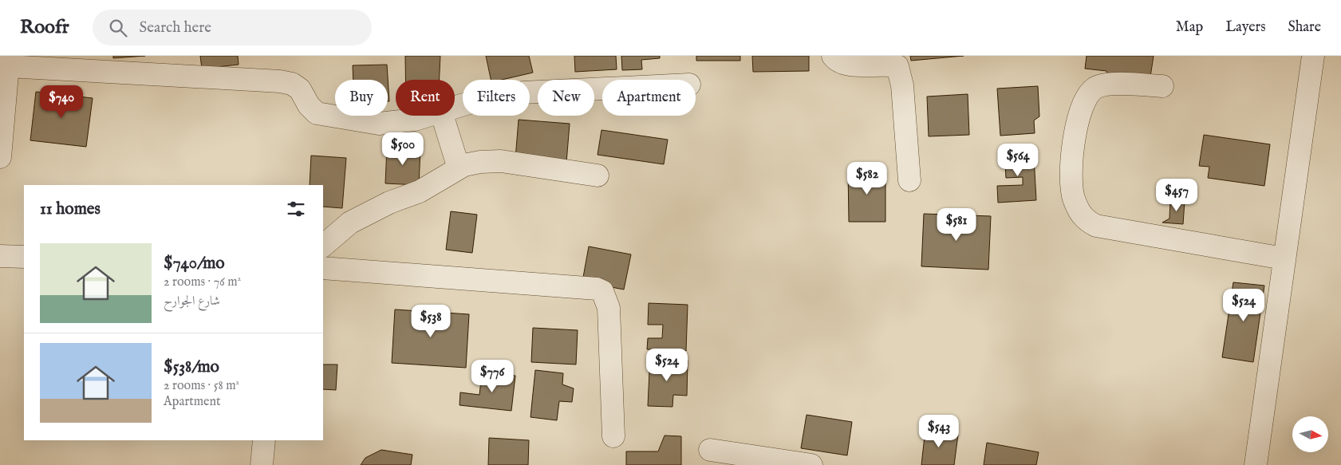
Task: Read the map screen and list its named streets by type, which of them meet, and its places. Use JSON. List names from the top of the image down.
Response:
{
  "north": "right",
  "page": {
    "header": "Roofr",
    "search": "Search here",
    "nav": ["Map", "Layers", "Share"],
    "chip": [
      "Buy",
      "Rent",
      "Filters",
      "New",
      "Apartment"
    ],
    "price": [
      "$740",
      "$500",
      "$564",
      "$582",
      "$457",
      "$581",
      "$524",
      "$538",
      "$524",
      "$776",
      "$543"
    ],
    "heading": "11 homes",
    "list": [
      {
        "name": "$740/mo",
        "note": "2 rooms · 76 m² · شارع الجوارح"
      },
      {
        "name": "$538/mo",
        "note": "2 rooms · 58 m² · Apartment"
      }
    ]
  }
}
